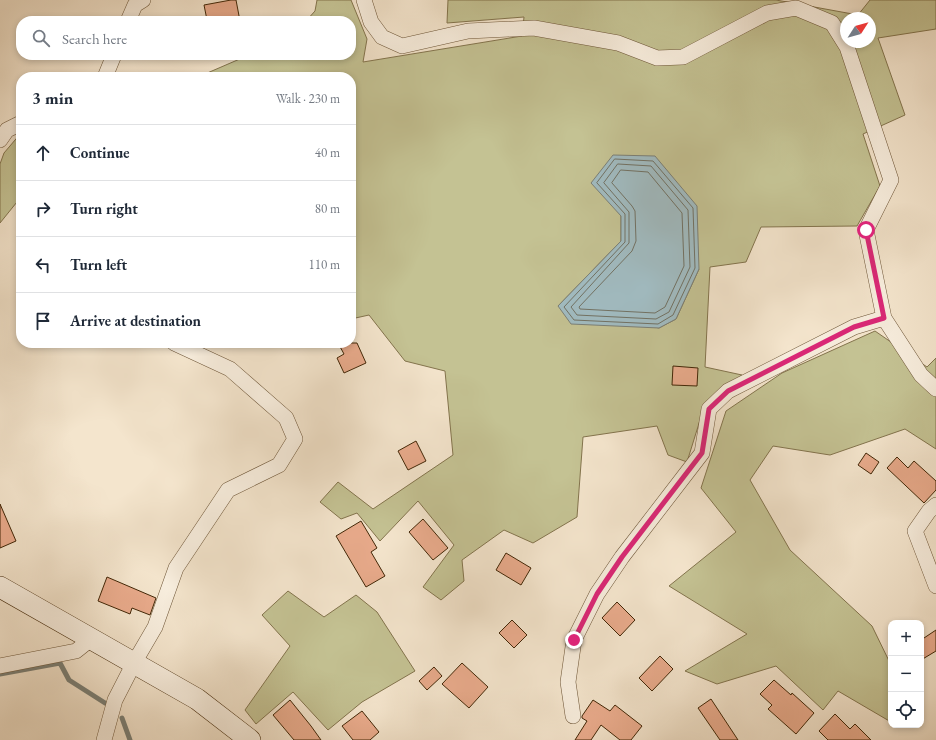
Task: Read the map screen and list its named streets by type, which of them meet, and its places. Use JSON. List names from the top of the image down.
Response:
{
  "north": "top right",
  "page": {
    "search": "Search here",
    "heading": ["3 min", "Walk · 230 m"],
    "list": [
      ["Continue", "40 m"],
      ["Turn right", "80 m"],
      ["Turn left", "110 m"],
      "Arrive at destination"
    ],
    "map_buttons": ["+", "−"]
  }
}
